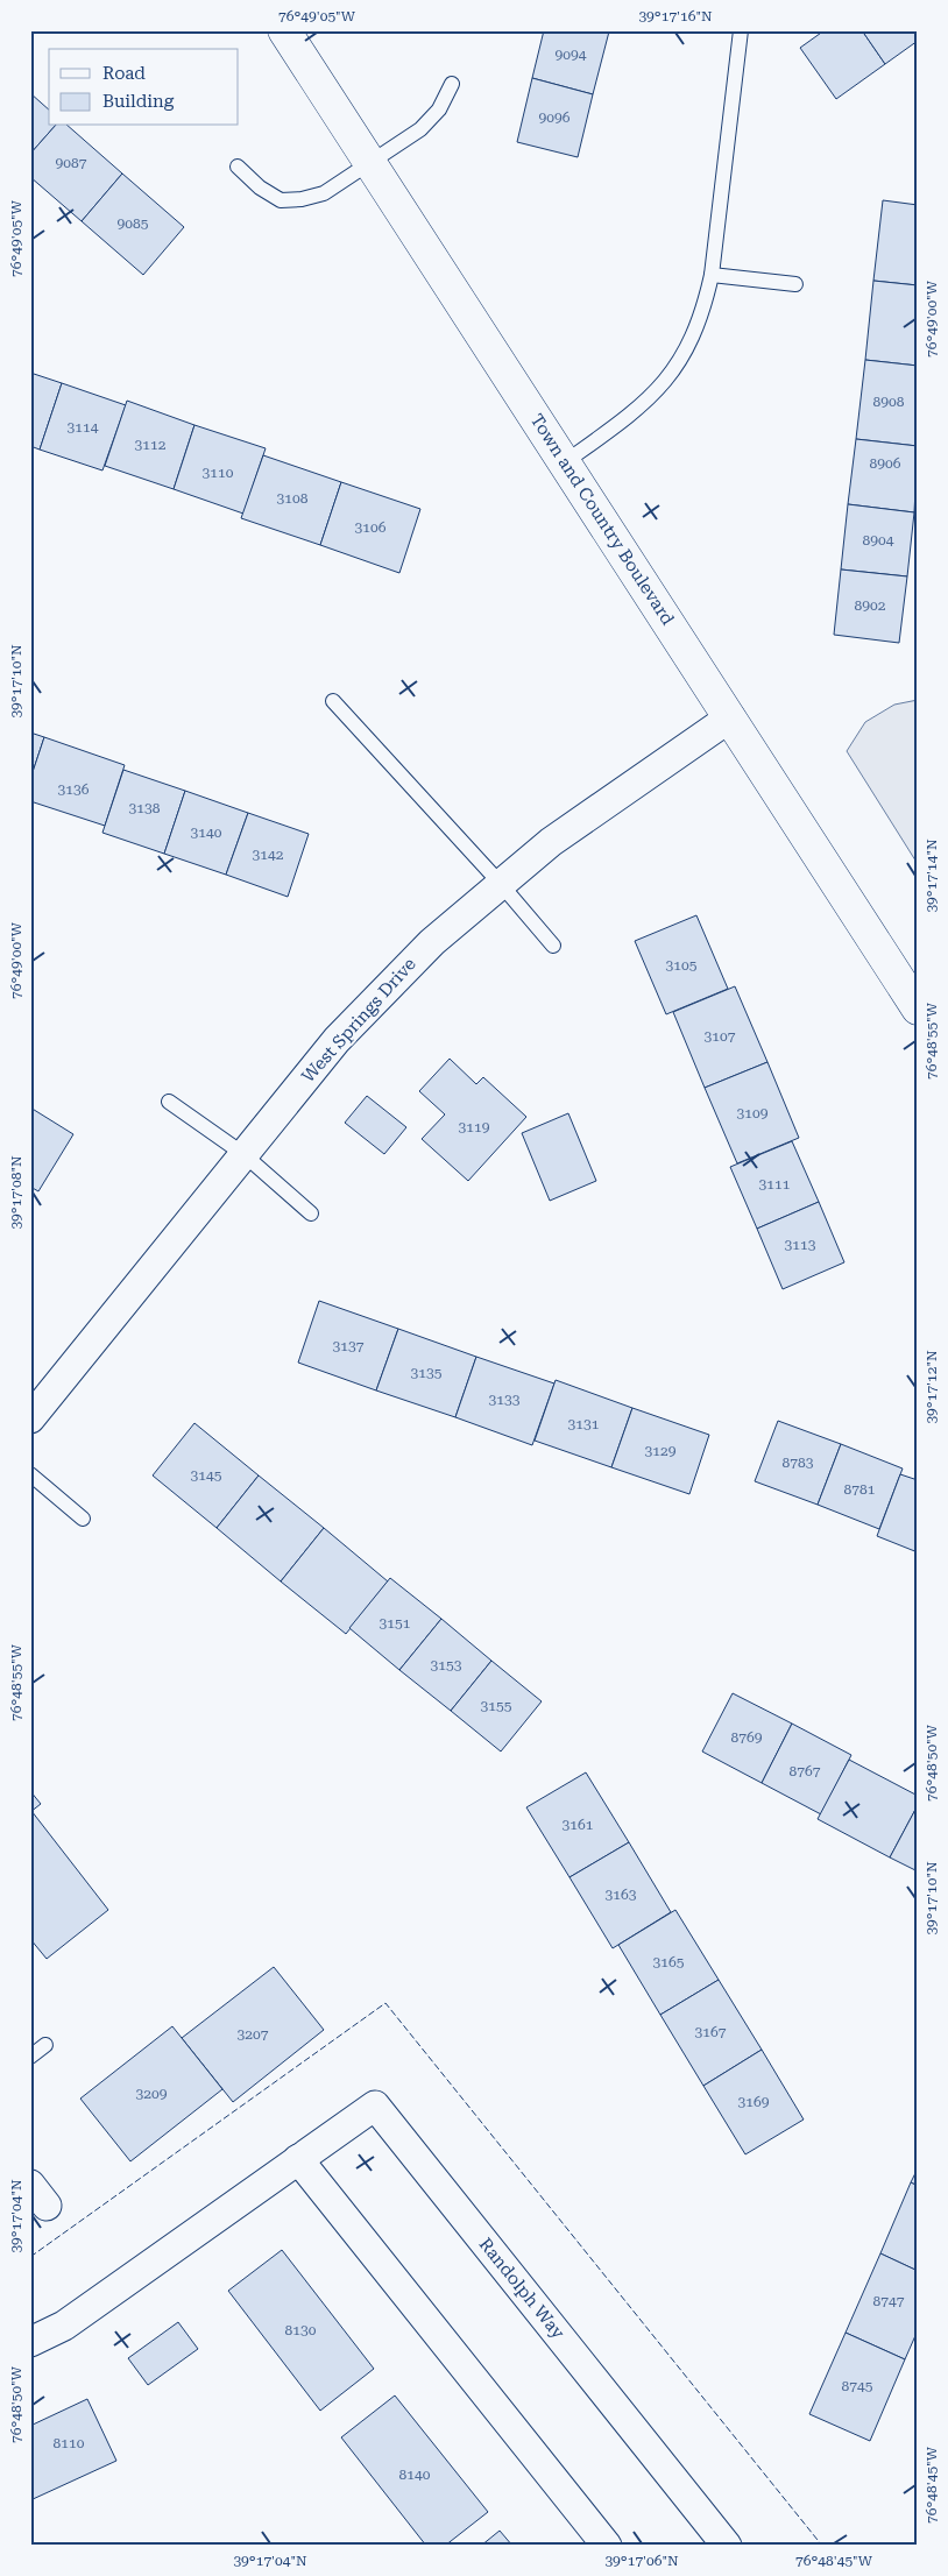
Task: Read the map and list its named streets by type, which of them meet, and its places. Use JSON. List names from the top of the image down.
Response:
{
  "streets": {
    "street": ["Town and Country Boulevard", "West Springs Drive", "Randolph Way"]
  },
  "crossings": [
    ["Town and Country Boulevard", "West Springs Drive"]
  ],
  "house_numbers": [
    "9094",
    "9096",
    "9087",
    "9085",
    "8908",
    "3114",
    "3112",
    "8906",
    "3110",
    "3108",
    "3106",
    "8904",
    "8902",
    "3136",
    "3138",
    "3140",
    "3142",
    "3105",
    "3107",
    "3109",
    "3119",
    "3111",
    "3113",
    "3137",
    "3135",
    "3133",
    "3131",
    "3129",
    "8783",
    "3145",
    "8781",
    "3151",
    "3153",
    "3155",
    "8769",
    "8767",
    "3161",
    "3163",
    "3165",
    "3167",
    "3207",
    "3209",
    "3169",
    "8747",
    "8130",
    "8745",
    "8110",
    "8140"
  ],
  "legend": ["Road", "Building"],
  "coordinates": [
    "76°49'05\"W",
    "39°17'16\"N",
    "76°49'00\"W",
    "39°17'10\"N",
    "39°17'14\"N",
    "76°48'55\"W",
    "39°17'08\"N",
    "39°17'12\"N",
    "76°48'50\"W",
    "39°17'04\"N",
    "76°48'45\"W",
    "39°17'06\"N"
  ]
}
